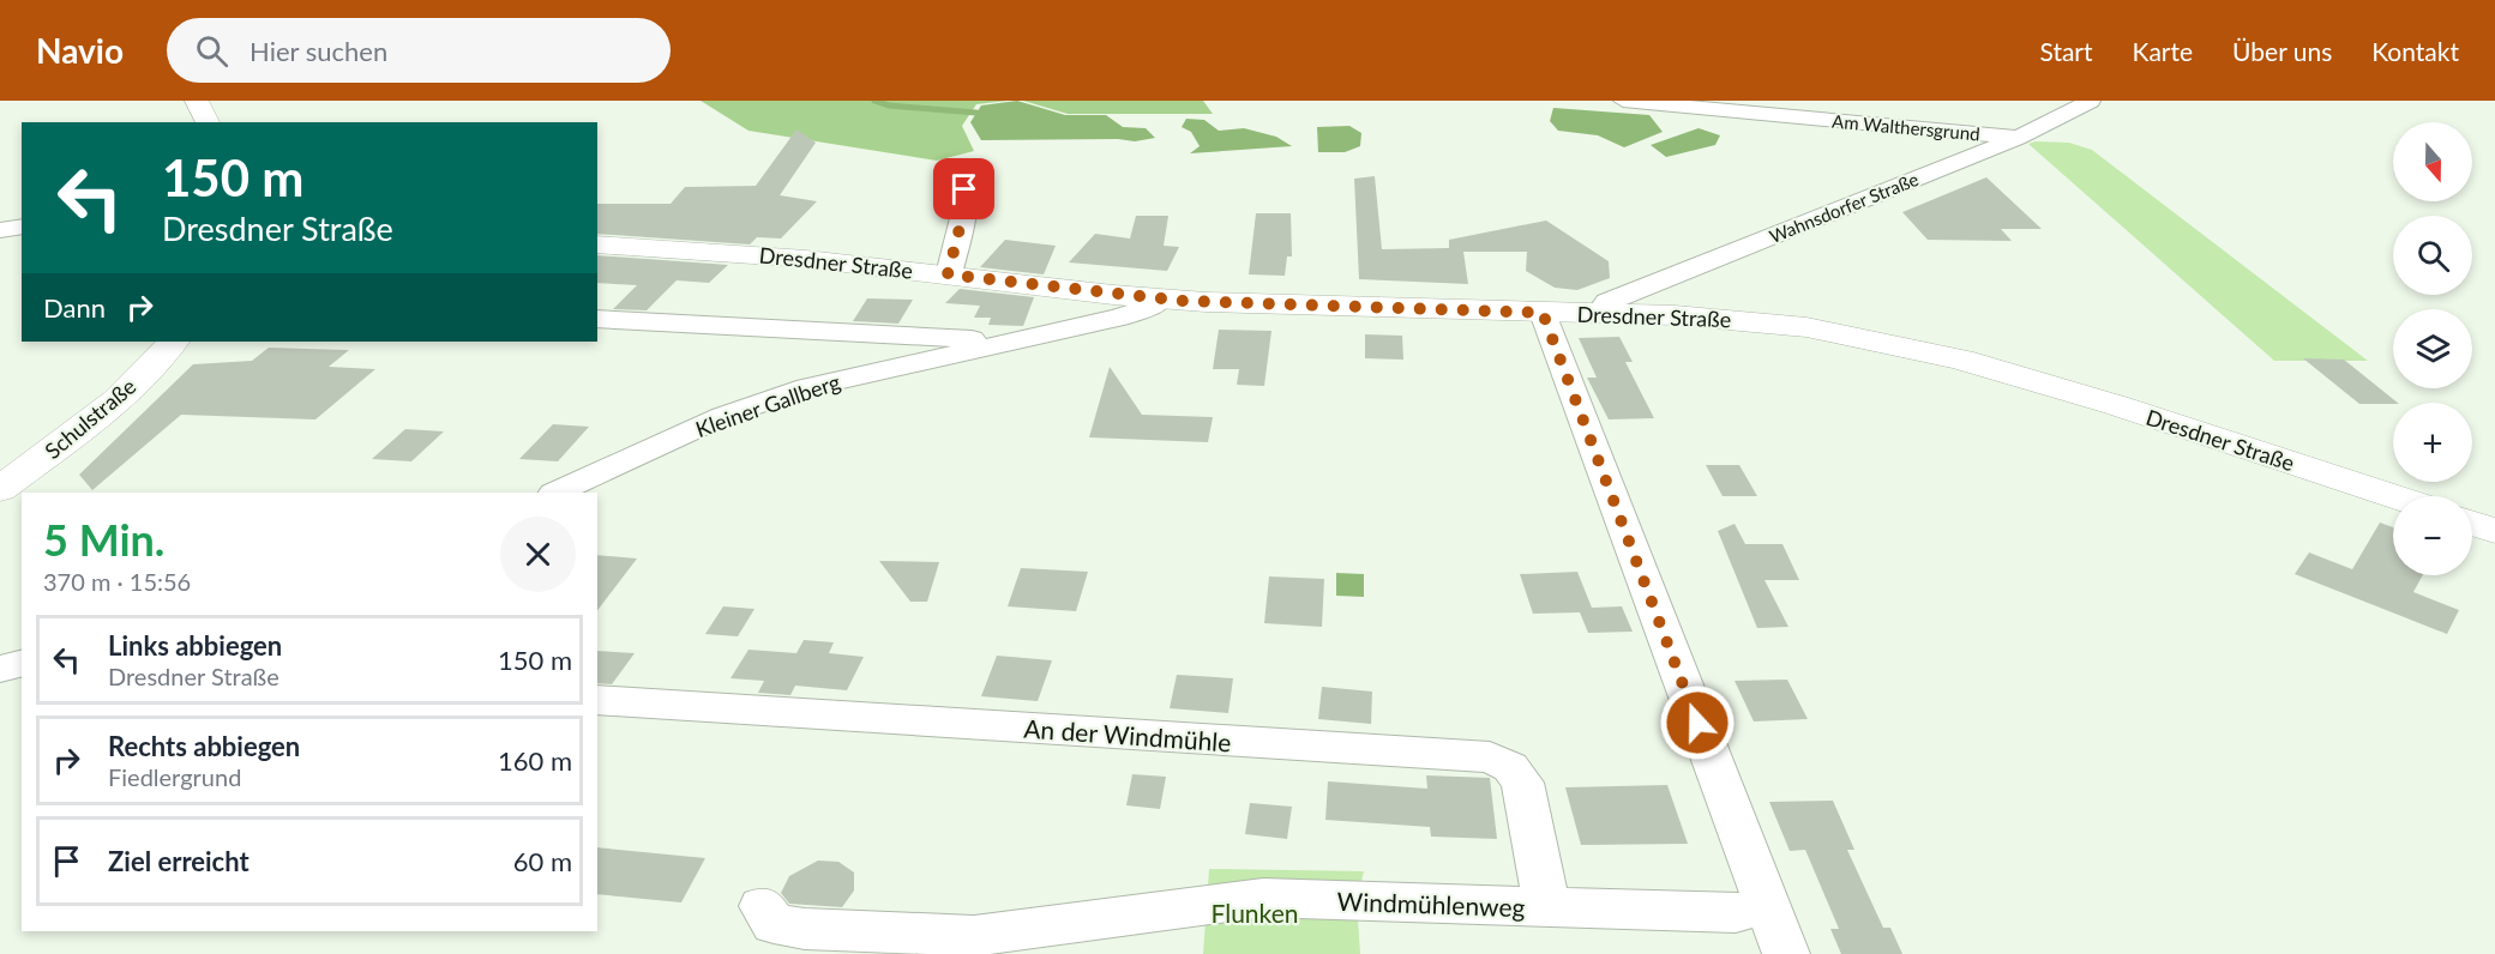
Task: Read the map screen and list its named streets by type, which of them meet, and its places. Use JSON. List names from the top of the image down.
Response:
{
  "streets": {
    "main road": ["Dresdner Straße", "Schulstraße"],
    "street": [
      "Am Walthersgrund",
      "Wahnsdorfer Straße",
      "Kleiner Gallberg",
      "An der Windmühle",
      "Windmühlenweg"
    ]
  },
  "crossings": [
    ["Am Walthersgrund", "Wahnsdorfer Straße"],
    ["Wahnsdorfer Straße", "Dresdner Straße"],
    ["Dresdner Straße", "Kleiner Gallberg"],
    ["An der Windmühle", "Windmühlenweg"]
  ],
  "parks": ["Flunken"],
  "north": "bottom",
  "page": {
    "header": "Navio",
    "search": "Hier suchen",
    "nav": [
      "Start",
      "Karte",
      "Über uns",
      "Kontakt"
    ],
    "map_buttons": ["+", "−"],
    "turn": ["150 m", "Dresdner Straße"],
    "then": "Dann",
    "heading": ["5 Min.", "370 m · 15:56"],
    "list": [
      {
        "name": "Links abbiegen",
        "note": "Dresdner Straße",
        "value": "150 m"
      },
      {
        "name": "Rechts abbiegen",
        "note": "Fiedlergrund",
        "value": "160 m"
      },
      {
        "name": "Ziel erreicht",
        "value": "60 m"
      }
    ]
  }
}
